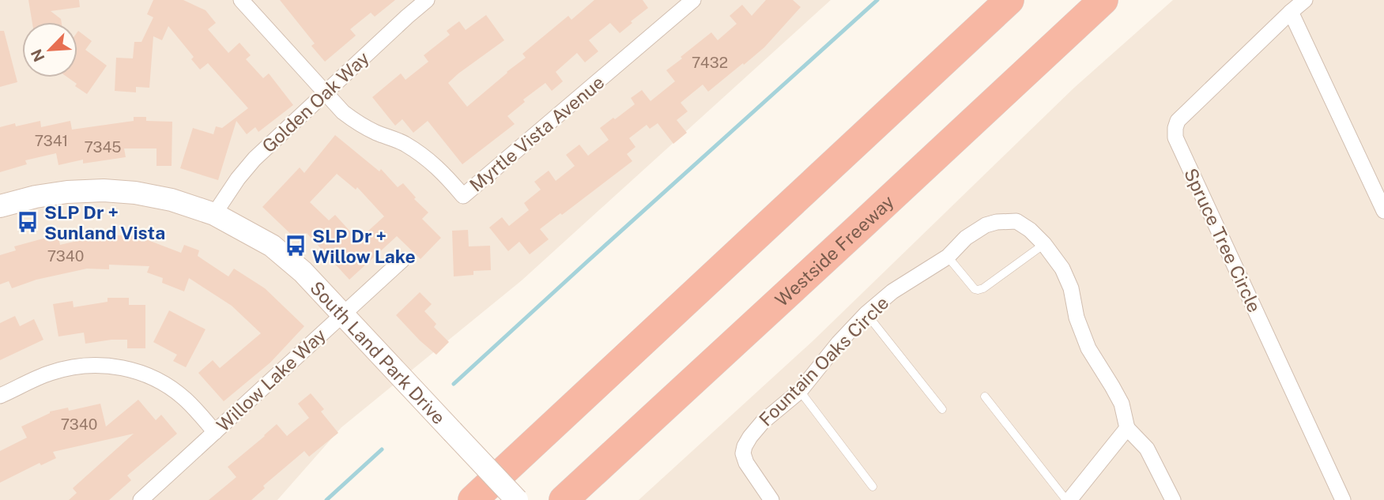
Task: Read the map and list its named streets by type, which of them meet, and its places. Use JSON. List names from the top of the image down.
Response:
{
  "streets": {
    "highway": ["Westside Freeway"],
    "street": [
      "Golden Oak Way",
      "Myrtle Vista Avenue",
      "Spruce Tree Circle",
      "South Land Park Drive",
      "Fountain Oaks Circle",
      "Willow Lake Way"
    ]
  },
  "crossings": [
    ["Golden Oak Way", "Myrtle Vista Avenue"],
    ["Golden Oak Way", "South Land Park Drive"],
    ["South Land Park Drive", "Willow Lake Way"]
  ],
  "places": {
    "bus stop": ["SLP Dr + Sunland Vista", "SLP Dr + Willow Lake"]
  },
  "house_numbers": [
    "7432",
    "7341",
    "7345",
    "7340",
    "7340"
  ],
  "north": "bottom left"
}
